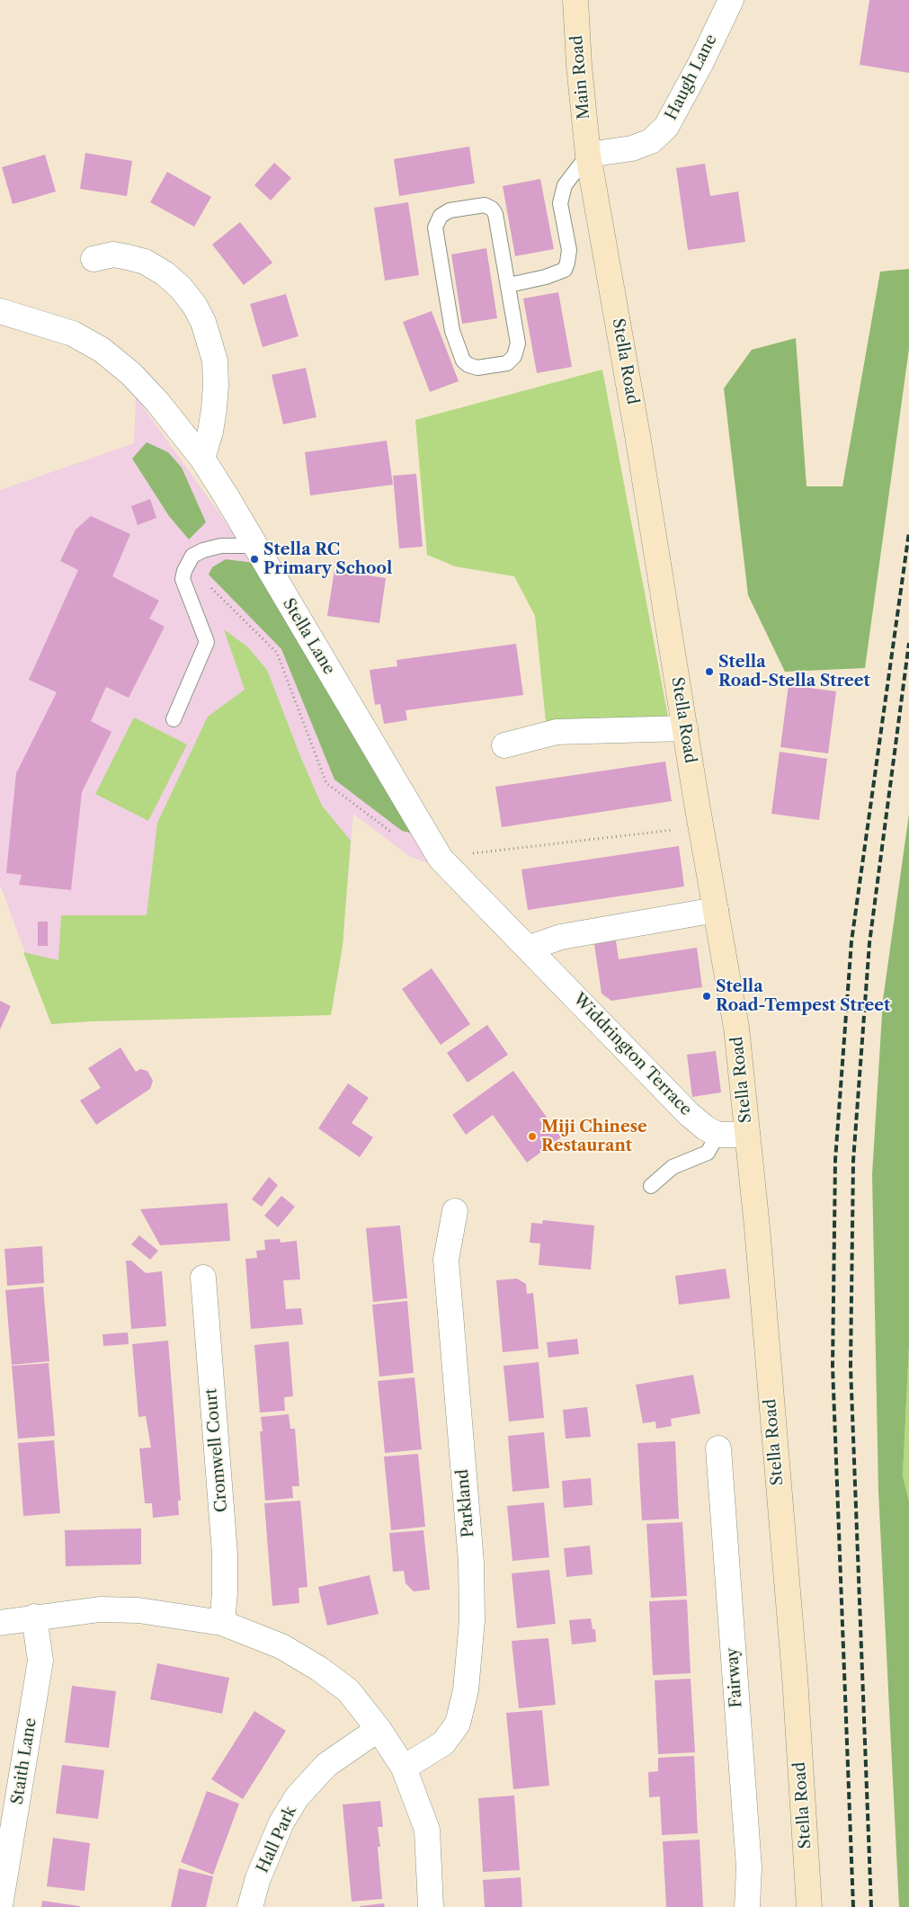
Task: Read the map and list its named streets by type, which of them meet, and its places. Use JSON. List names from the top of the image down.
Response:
{
  "streets": {
    "main road": ["Main Road", "Stella Road"],
    "street": [
      "Haugh Lane",
      "Stella Lane",
      "Widdrington Terrace",
      "Cromwell Court",
      "Parkland",
      "Fairway",
      "Staith Lane",
      "Hall Park"
    ]
  },
  "crossings": [
    ["Main Road", "Haugh Lane"],
    ["Main Road", "Stella Road"],
    ["Haugh Lane", "Stella Road"],
    ["Stella Lane", "Widdrington Terrace"]
  ],
  "places": [
    "Stella RC Primary School",
    "Stella Road-Stella Street",
    "Stella Road-Tempest Street",
    "Miji Chinese Restaurant"
  ]
}
